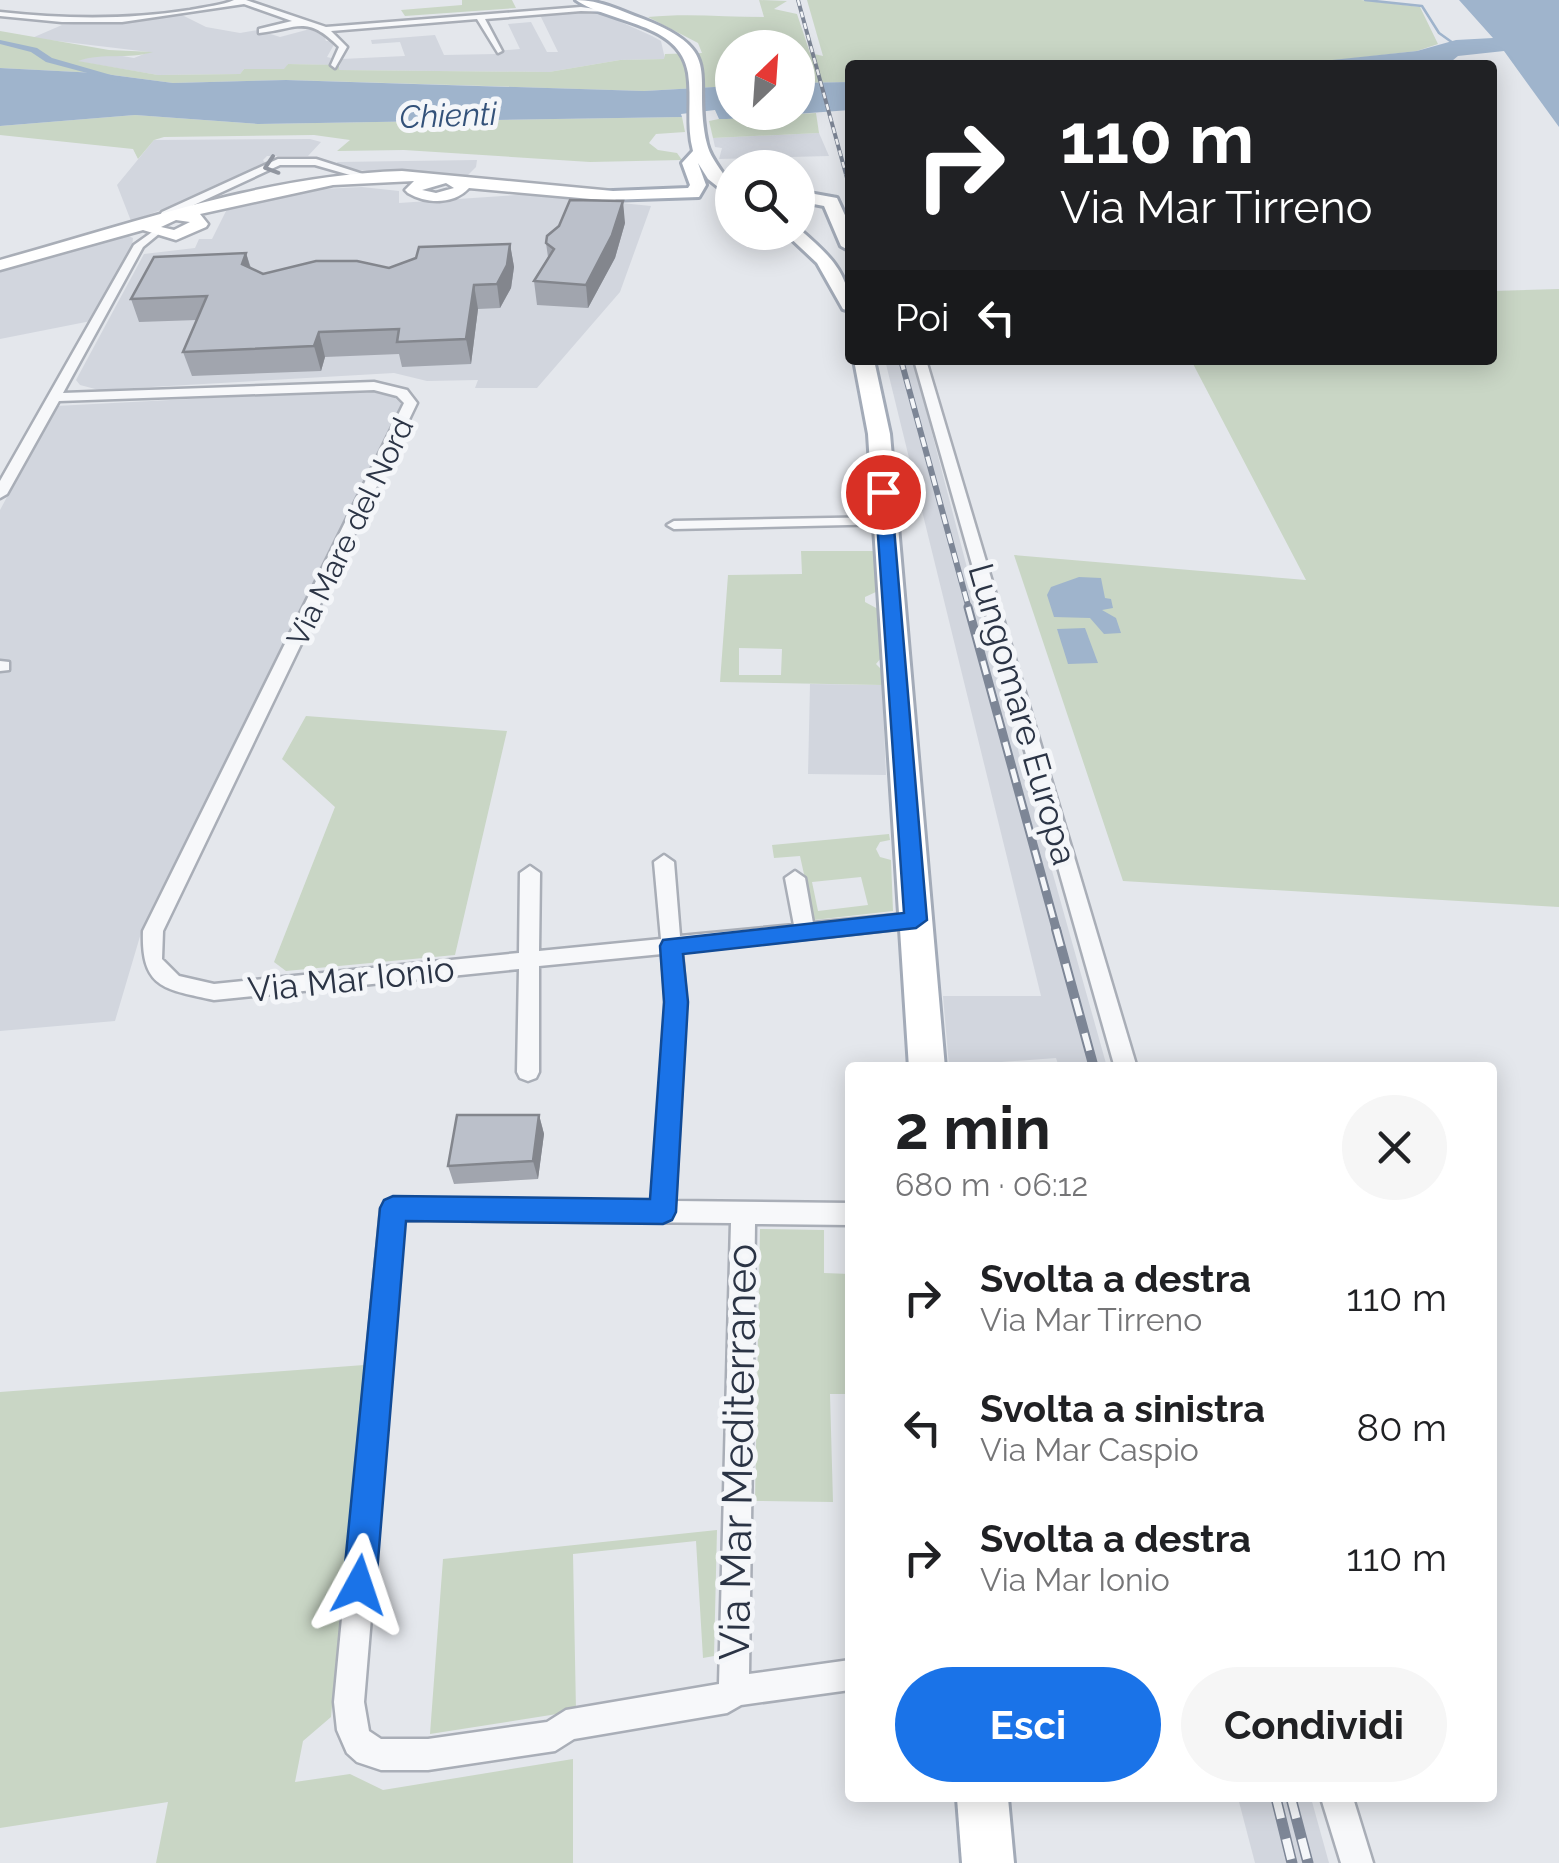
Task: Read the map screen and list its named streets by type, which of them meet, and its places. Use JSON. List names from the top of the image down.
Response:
{
  "streets": {
    "street": [
      "Via Mare del Nord",
      "Lungomare Europa",
      "Via Mar Ionio",
      "Via Mar Mediterraneo"
    ]
  },
  "crossings": [
    ["Via Mare del Nord", "Via Mar Ionio"]
  ],
  "water": ["Chienti"],
  "north": "top right",
  "page": {
    "turn": ["110 m", "Via Mar Tirreno"],
    "then": "Poi",
    "heading": ["2 min", "680 m · 06:12"],
    "list": [
      {
        "name": "Svolta a destra",
        "note": "Via Mar Tirreno",
        "value": "110 m"
      },
      {
        "name": "Svolta a sinistra",
        "note": "Via Mar Caspio",
        "value": "80 m"
      },
      {
        "name": "Svolta a destra",
        "note": "Via Mar Ionio",
        "value": "110 m"
      }
    ],
    "buttons": ["Esci", "Condividi"]
  }
}
